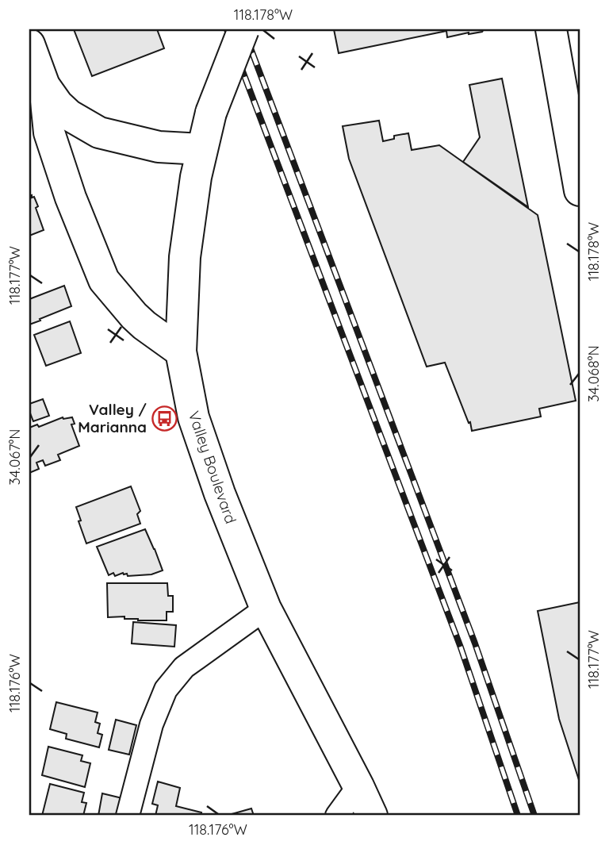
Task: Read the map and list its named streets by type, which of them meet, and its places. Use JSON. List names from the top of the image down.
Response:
{
  "streets": {
    "main road": ["Valley Boulevard"]
  },
  "places": {
    "bus stop": ["Valley / Marianna"]
  },
  "coordinates": [
    "118.178°W",
    "118.177°W",
    "34.068°N",
    "34.067°N",
    "118.176°W"
  ]
}
